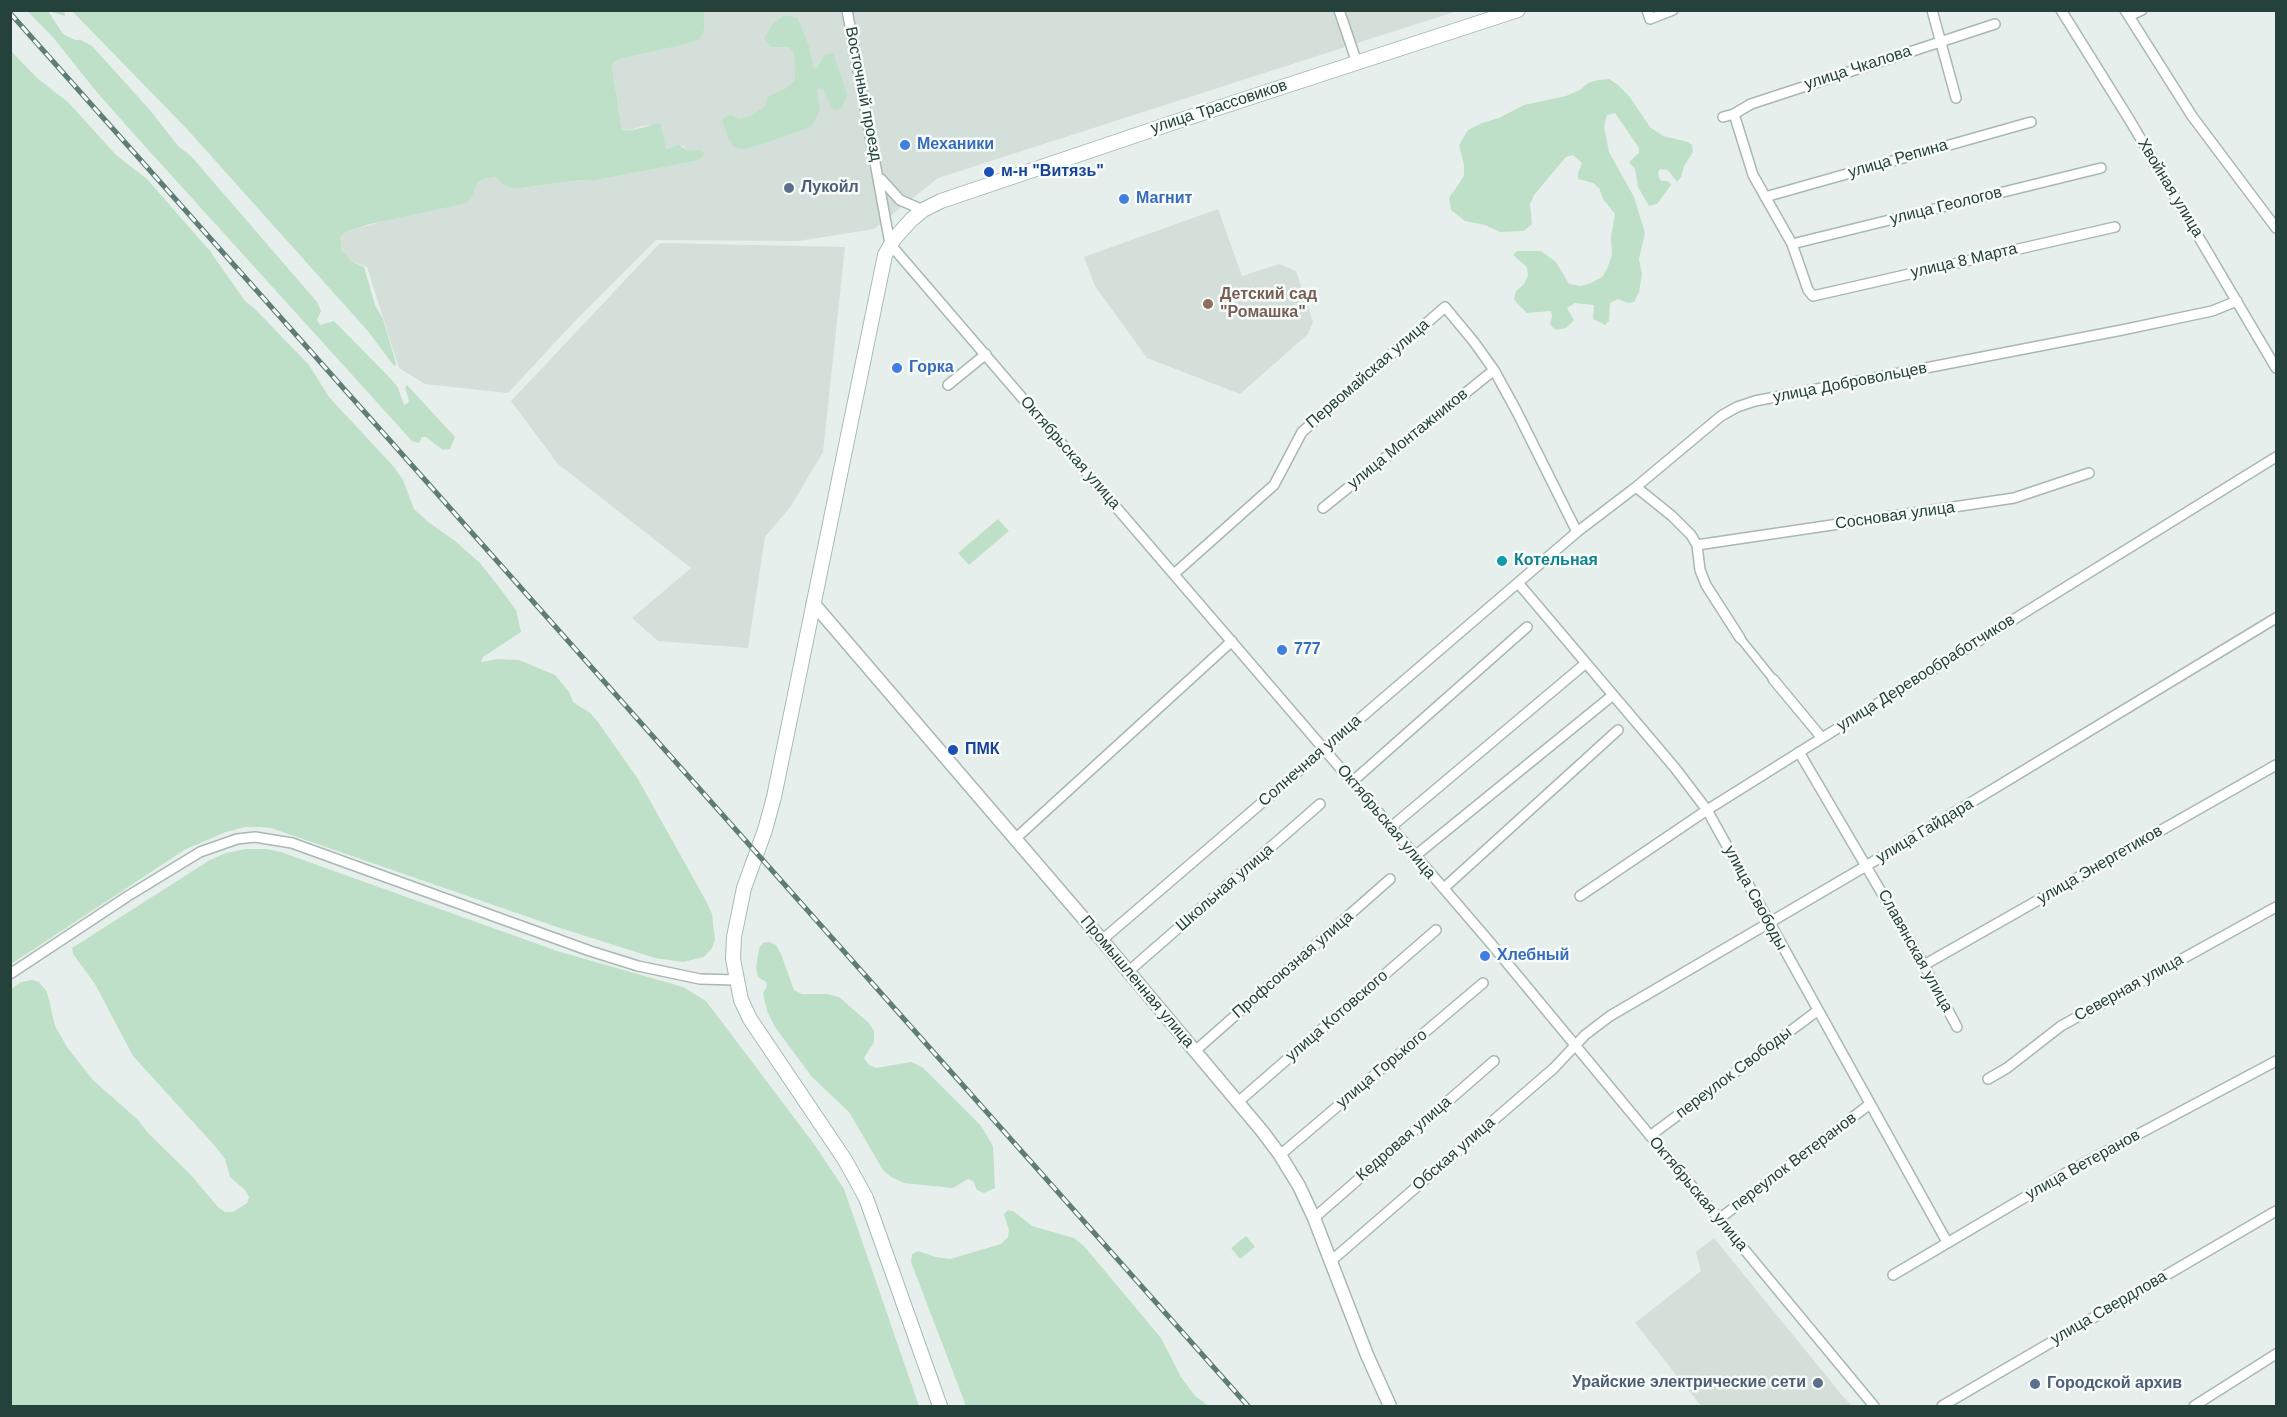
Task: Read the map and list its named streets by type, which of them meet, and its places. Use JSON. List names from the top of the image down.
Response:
{
  "streets": {
    "main road": ["улица Трассовиков"],
    "street": [
      "улица Чкалова",
      "Восточный проезд",
      "улица Репина",
      "Хвойная улица",
      "улица Геологов",
      "улица 8 Марта",
      "Первомайская улица",
      "улица Добровольцев",
      "улица Монтажников",
      "Октябрьская улица",
      "Сосновая улица",
      "улица Деревообработчиков",
      "Солнечная улица",
      "улица Гайдара",
      "улица Энергетиков",
      "Школьная улица",
      "улица Свободы",
      "Славянская улица",
      "Профсоюзная улица",
      "Промышленная улица",
      "Северная улица",
      "улица Котовского",
      "улица Горького",
      "переулок Свободы",
      "Кедровая улица",
      "Обская улица",
      "переулок Ветеранов",
      "улица Ветеранов",
      "улица Свердлова"
    ]
  },
  "crossings": [
    ["Восточный проезд", "улица Трассовиков"],
    ["Восточный проезд", "Октябрьская улица"],
    ["улица Трассовиков", "Октябрьская улица"],
    ["Хвойная улица", "улица Добровольцев"],
    ["улица Геологов", "улица 8 Марта"],
    ["Первомайская улица", "улица Монтажников"],
    ["Первомайская улица", "Октябрьская улица"],
    ["улица Добровольцев", "Солнечная улица"],
    ["улица Добровольцев", "улица Свободы"],
    ["Октябрьская улица", "Солнечная улица"],
    ["Октябрьская улица", "улица Гайдара"],
    ["Октябрьская улица", "переулок Свободы"],
    ["Октябрьская улица", "Обская улица"],
    ["Октябрьская улица", "переулок Ветеранов"],
    ["улица Деревообработчиков", "улица Свободы"],
    ["улица Деревообработчиков", "Славянская улица"],
    ["Солнечная улица", "улица Свободы"],
    ["Солнечная улица", "Промышленная улица"],
    ["улица Гайдара", "улица Свободы"],
    ["улица Гайдара", "Славянская улица"],
    ["улица Гайдара", "Обская улица"],
    ["улица Энергетиков", "Славянская улица"],
    ["Школьная улица", "Промышленная улица"],
    ["улица Свободы", "переулок Свободы"],
    ["улица Свободы", "переулок Ветеранов"],
    ["улица Свободы", "улица Ветеранов"],
    ["Профсоюзная улица", "Промышленная улица"],
    ["Промышленная улица", "улица Котовского"],
    ["Промышленная улица", "улица Горького"],
    ["Промышленная улица", "Кедровая улица"],
    ["Промышленная улица", "Обская улица"]
  ],
  "places": [
    "Механики",
    "м-н \"Витязь\"",
    "Лукойл",
    "Магнит",
    "Детский сад \"Ромашка\"",
    "Горка",
    "Котельная",
    "777",
    "ПМК",
    "Хлебный",
    "Урайские электрические сети",
    "Городской архив"
  ]
}
